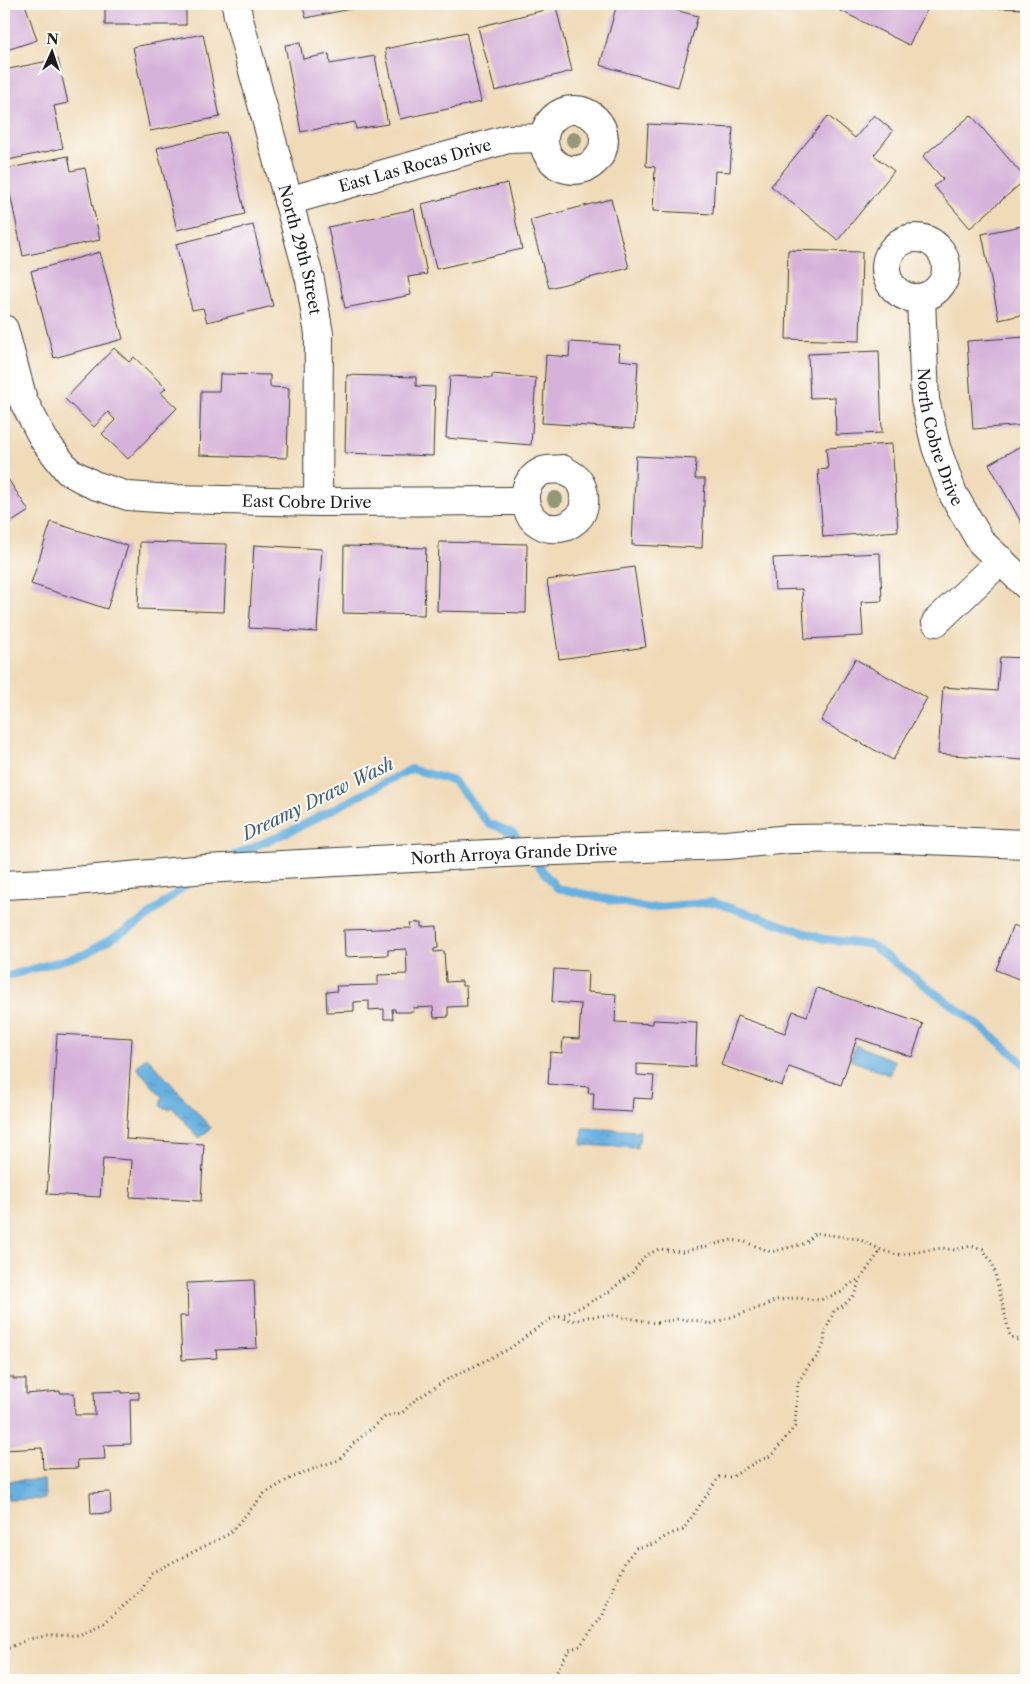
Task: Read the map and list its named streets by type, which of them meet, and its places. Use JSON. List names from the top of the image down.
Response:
{
  "streets": {
    "street": [
      "East Las Rocas Drive",
      "North 29th Street",
      "North Cobre Drive",
      "East Cobre Drive",
      "North Arroya Grande Drive"
    ]
  },
  "crossings": [
    ["East Las Rocas Drive", "North 29th Street"],
    ["North 29th Street", "East Cobre Drive"]
  ],
  "water": ["Dreamy Draw Wash"],
  "north": "top"
}
